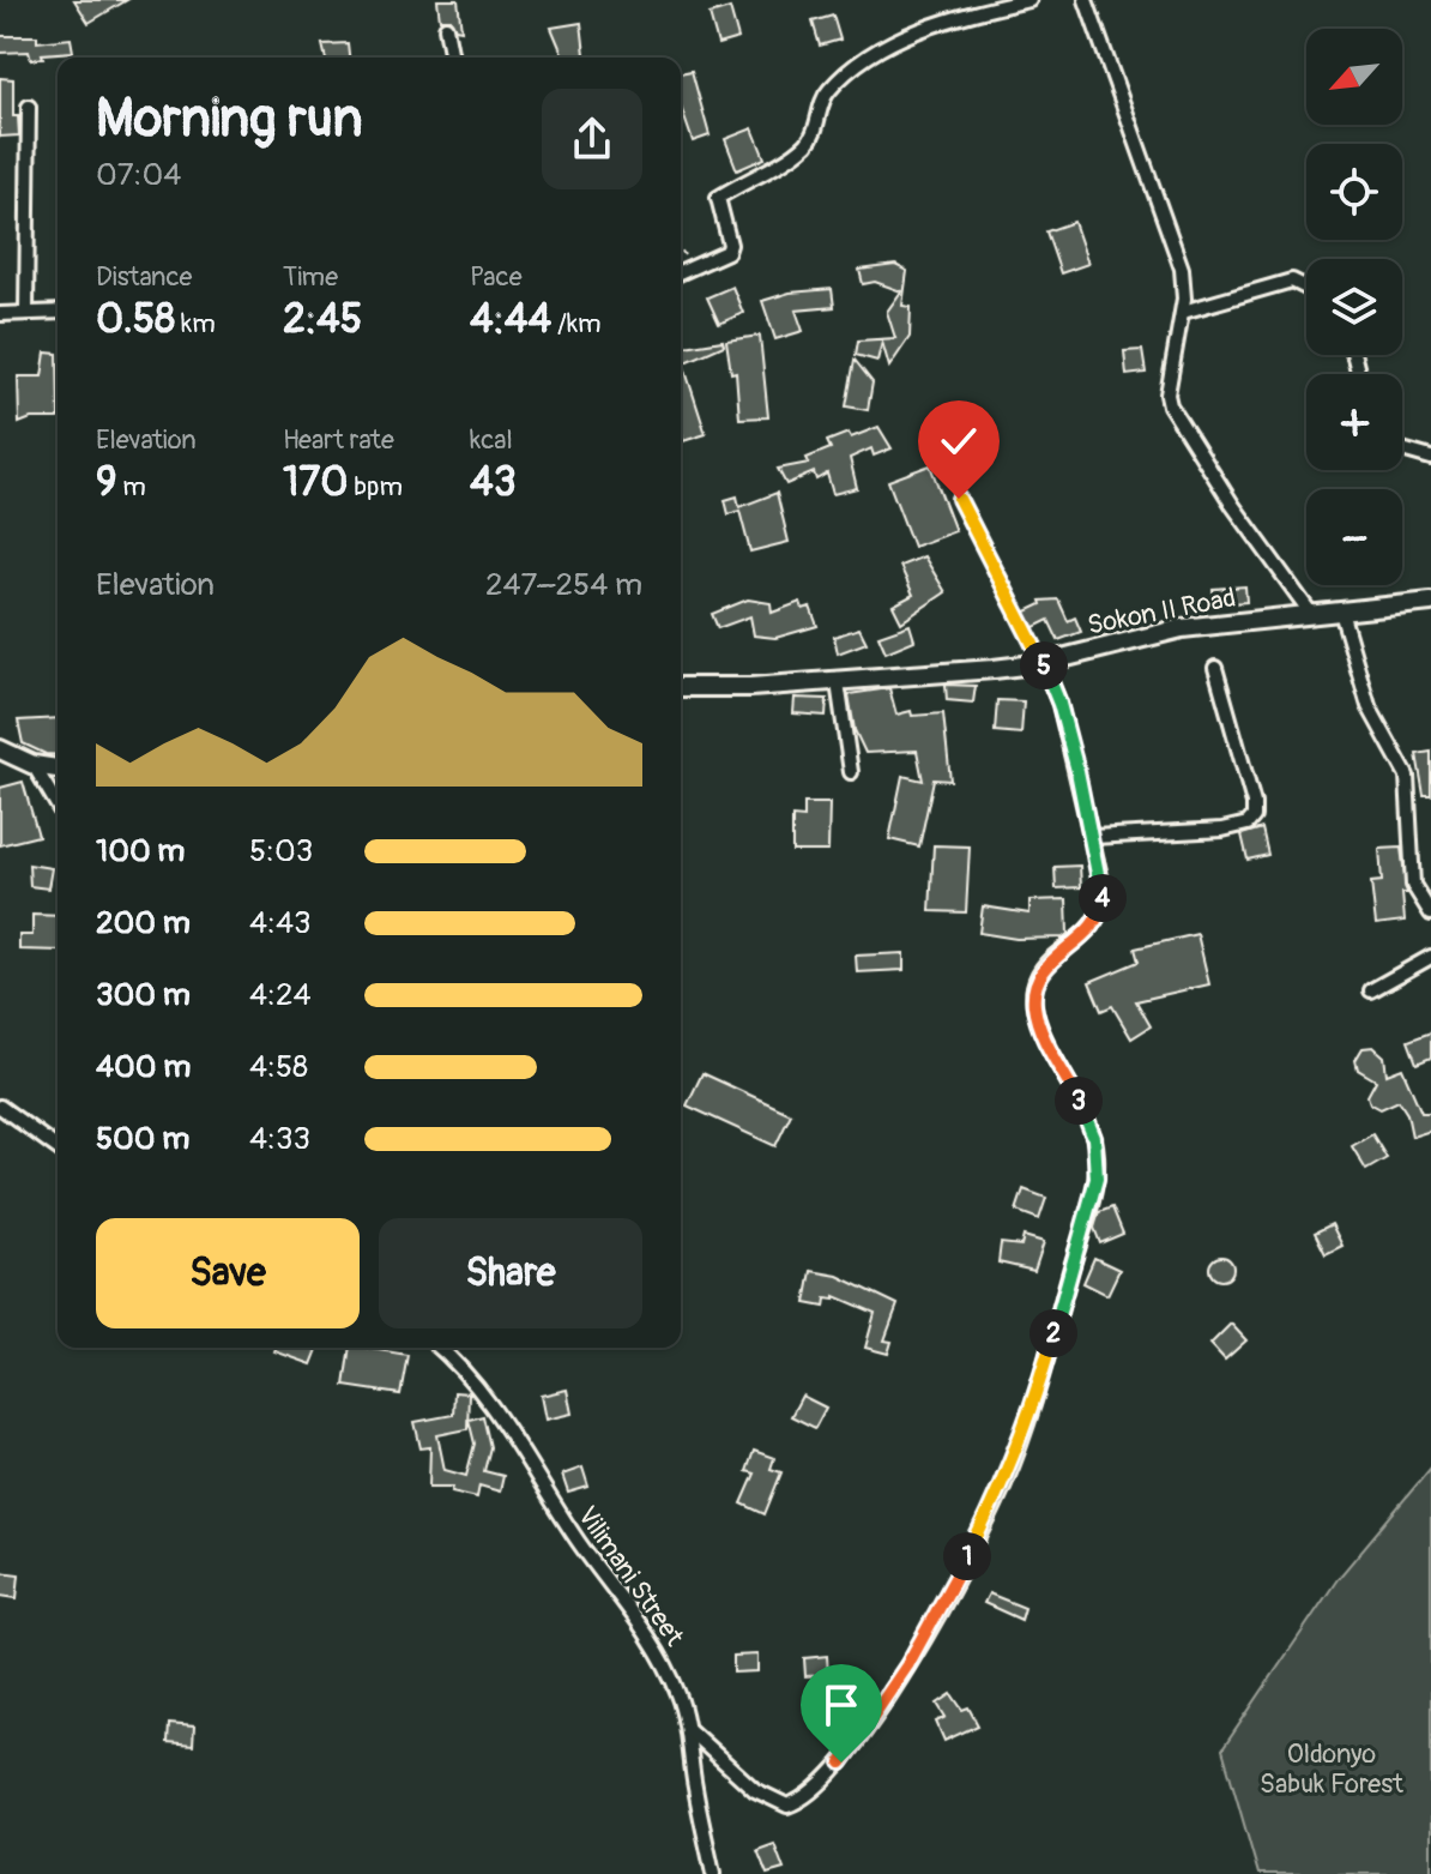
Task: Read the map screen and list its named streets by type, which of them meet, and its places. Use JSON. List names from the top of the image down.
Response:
{
  "streets": {
    "street": ["Sokon II Road", "Vilimani Street"]
  },
  "parks": ["Oldonyo Sabuk Forest"],
  "north": "bottom left",
  "page": {
    "map_buttons": ["+", "−"],
    "heading": ["Morning run", "07:04"],
    "stats": [
      ["Distance", "0.58 km"],
      ["Time", "2:45"],
      ["Pace", "4:44 /km"],
      ["Elevation", "9 m"],
      ["Heart rate", "170 bpm"],
      ["kcal", "43"]
    ],
    "chart": ["Elevation", "247–254 m"],
    "pins": [
      "5",
      "4",
      "3",
      "2",
      "1"
    ],
    "list": [
      {
        "name": "100 m",
        "note": "5:03"
      },
      {
        "name": "200 m",
        "note": "4:43"
      },
      {
        "name": "300 m",
        "note": "4:24"
      },
      {
        "name": "400 m",
        "note": "4:58"
      },
      {
        "name": "500 m",
        "note": "4:33"
      }
    ],
    "buttons": ["Save", "Share"]
  }
}
